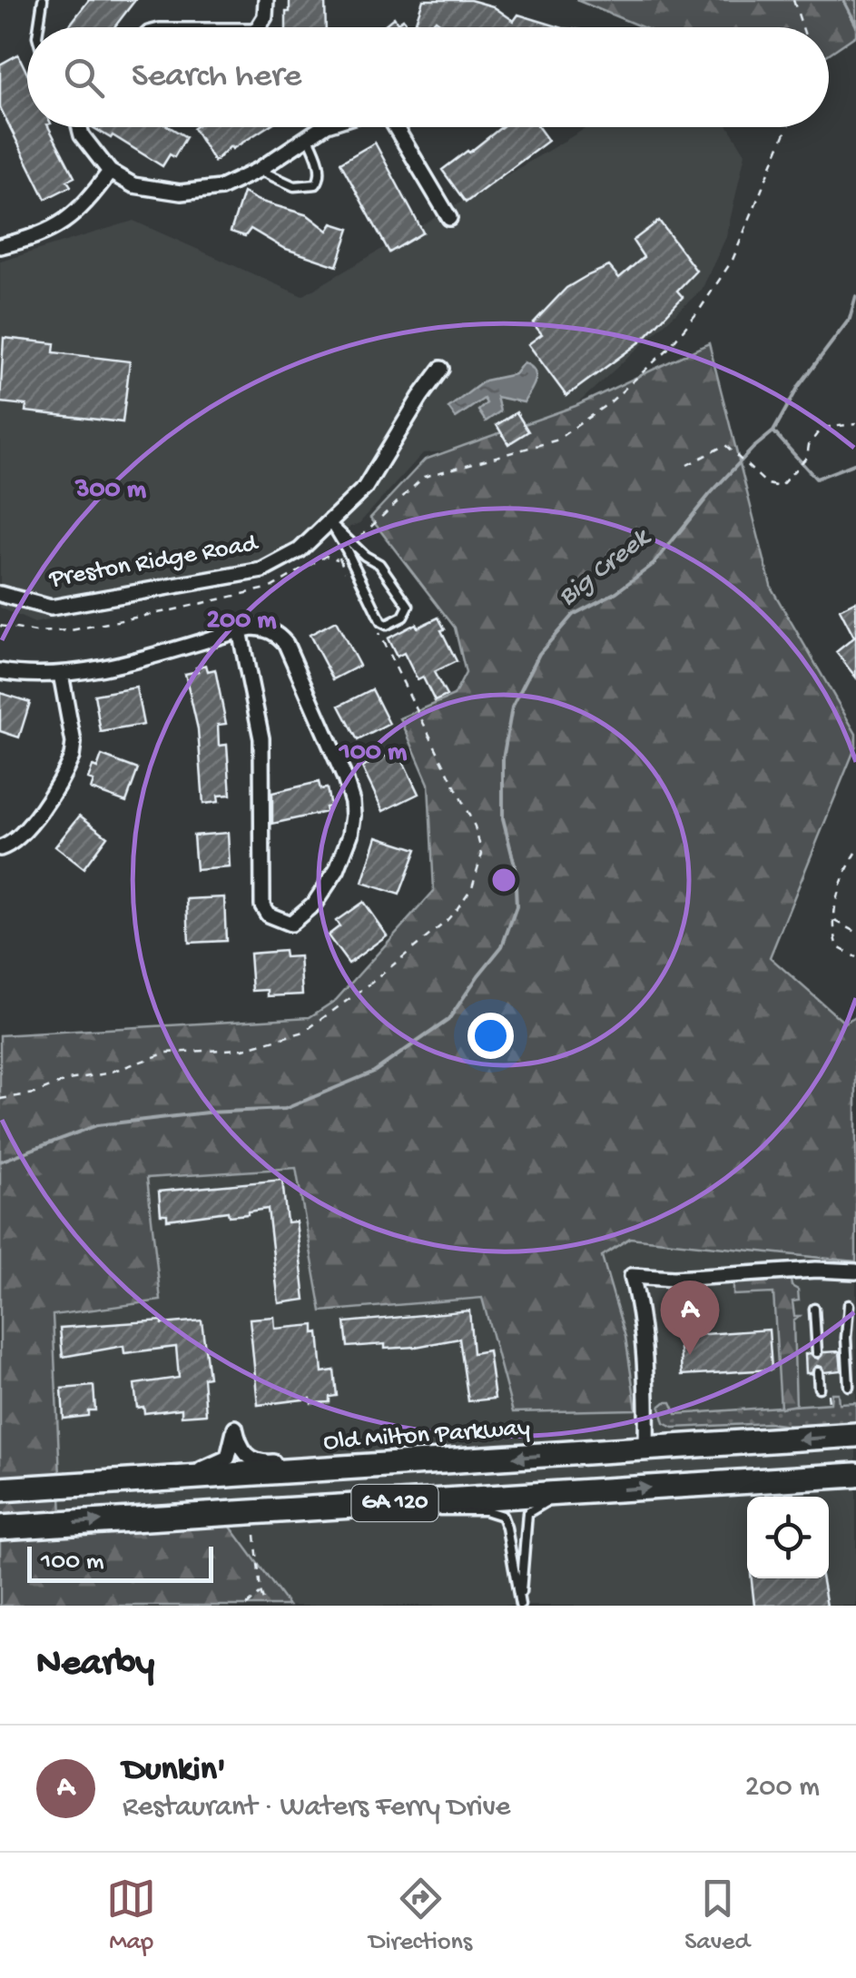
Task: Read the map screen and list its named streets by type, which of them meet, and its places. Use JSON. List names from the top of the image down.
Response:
{
  "streets": {
    "highway": ["Old Milton Parkway", "GA 120"],
    "street": ["Preston Ridge Road"]
  },
  "water": ["Big Creek"],
  "scale_bar": "100 m",
  "page": {
    "search": "Search here",
    "pins": "A",
    "scale": "100 m",
    "heading": "Nearby",
    "list": [
      {
        "mark": "A",
        "name": "Dunkin'",
        "note": "Restaurant · Waters Ferry Drive",
        "value": "200 m"
      }
    ],
    "nav": ["Map", "Directions", "Saved"]
  },
  "rings": ["300 m", "200 m", "100 m"]
}
